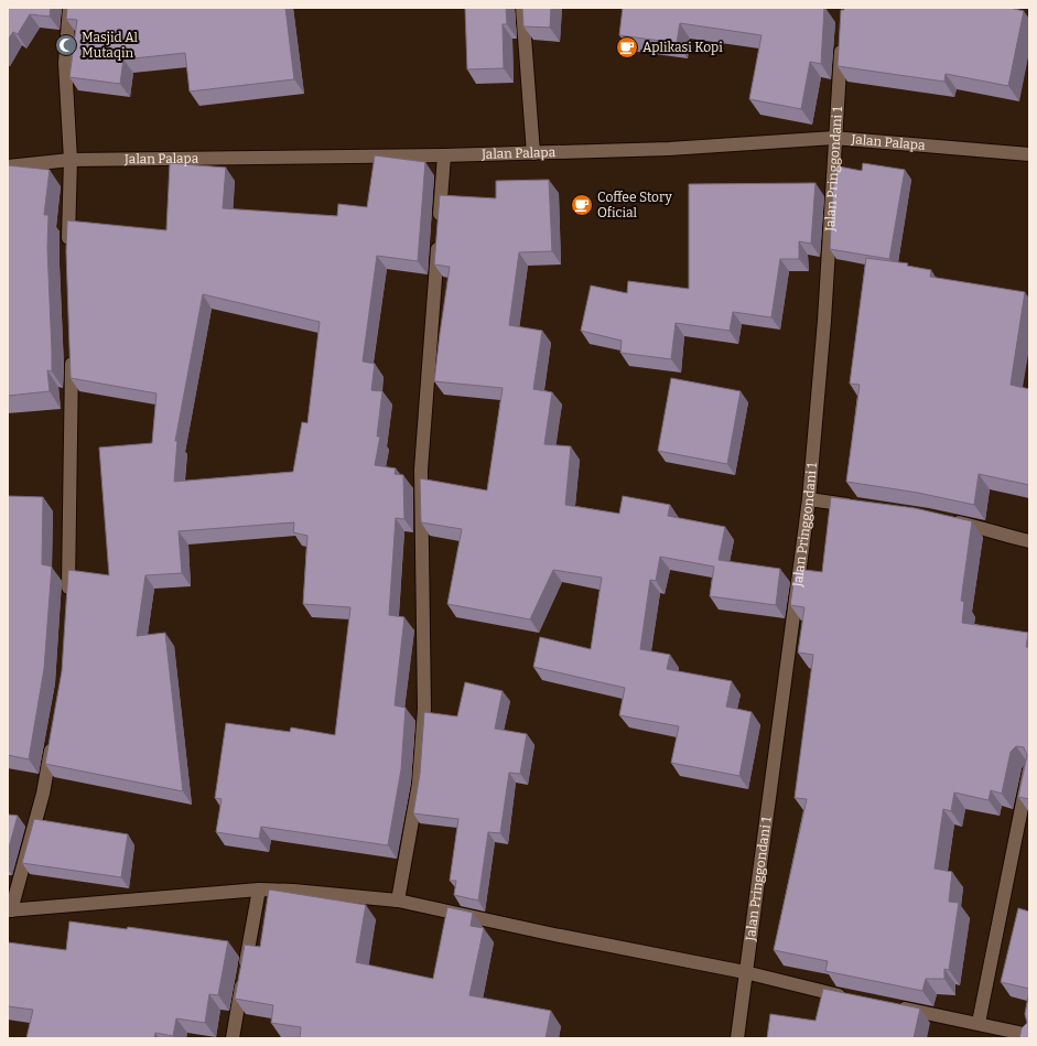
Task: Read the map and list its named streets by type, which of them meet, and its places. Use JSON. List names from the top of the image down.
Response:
{
  "streets": {
    "street": ["Jalan Palapa", "Jalan Pringgondani 1"]
  },
  "crossings": [
    ["Jalan Palapa", "Jalan Pringgondani 1"]
  ],
  "places": {
    "mosque": ["Masjid Al Mutaqin"],
    "cafe": ["Aplikasi Kopi", "Coffee Story Oficial"]
  }
}
